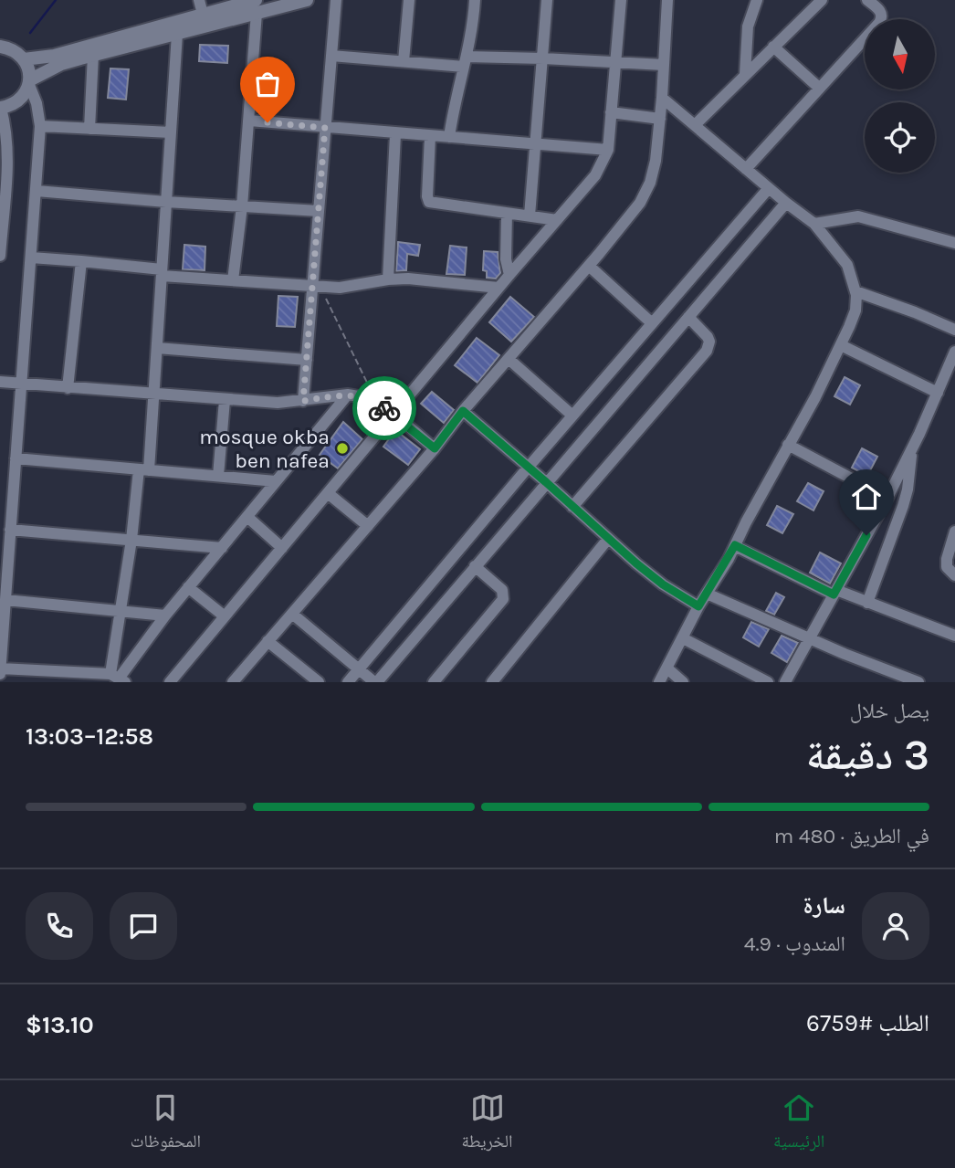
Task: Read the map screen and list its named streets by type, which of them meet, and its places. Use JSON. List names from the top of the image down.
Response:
{
  "places": ["mosque okba ben nafea"],
  "north": "bottom",
  "page": {
    "heading": ["3 دقيقة", "يصل خلال", "12:58–13:03"],
    "panel": [
      "سارة",
      "المندوب · 4.9",
      "الطلب #6759",
      "$13.10"
    ],
    "bar": "في الطريق · 480 m",
    "tabs": ["الرئيسية", "الخريطة", "المحفوظات"]
  }
}
